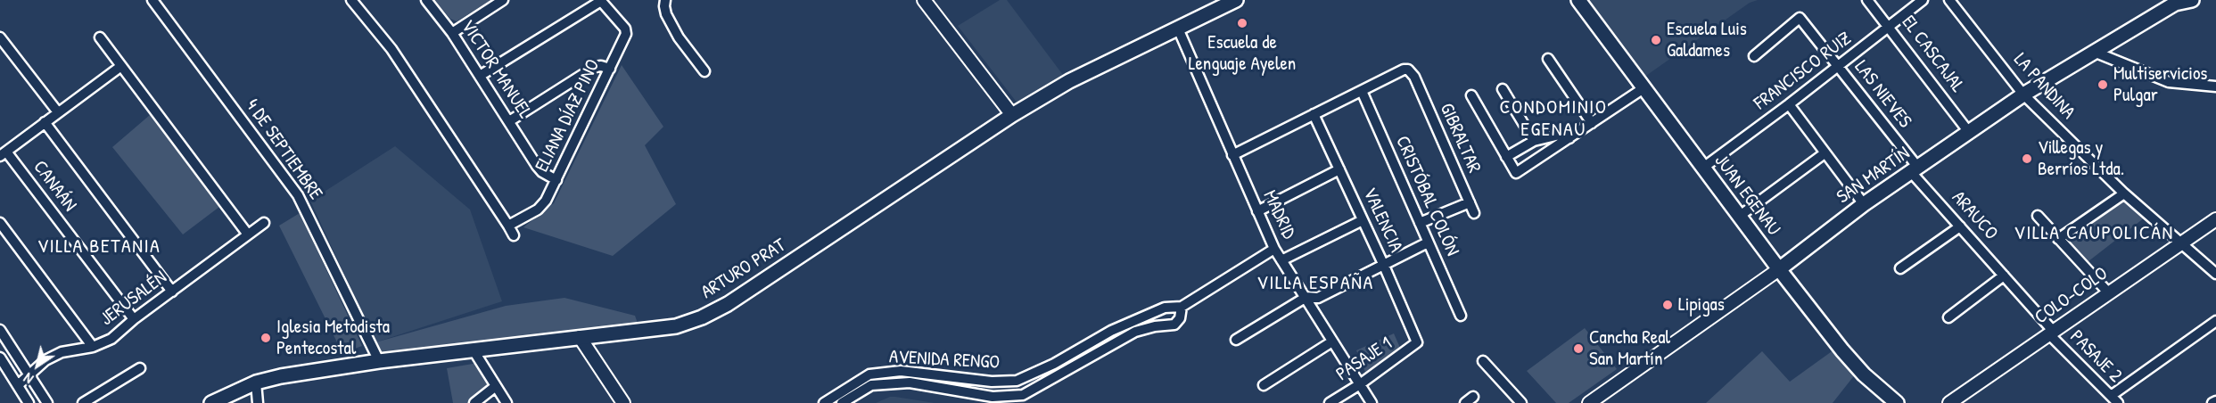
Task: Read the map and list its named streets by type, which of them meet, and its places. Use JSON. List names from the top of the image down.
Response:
{
  "streets": {
    "main road": ["SAN MARTÍN", "JUAN EGENAU", "ARTURO PRAT"],
    "street": [
      "EL CASCAJAL",
      "VICTOR MANUEL",
      "FRANCISCO RUIZ",
      "LA PANDINA",
      "LAS NIEVES",
      "ELIANA DÍAZ PINO",
      "GIBRALTAR",
      "4 DE SEPTIEMBRE",
      "CANAÁN",
      "CRISTÓBAL COLÓN",
      "MADRID",
      "ARAUCO",
      "VALENCIA",
      "COLO-COLO",
      "JERUSALÉN",
      "PASAJE 2",
      "PASAJE 1",
      "AVENIDA RENGO"
    ]
  },
  "crossings": [
    ["EL CASCAJAL", "FRANCISCO RUIZ"],
    ["EL CASCAJAL", "SAN MARTÍN"],
    ["VICTOR MANUEL", "ELIANA DÍAZ PINO"],
    ["FRANCISCO RUIZ", "LAS NIEVES"],
    ["FRANCISCO RUIZ", "JUAN EGENAU"],
    ["LA PANDINA", "SAN MARTÍN"],
    ["LA PANDINA", "COLO-COLO"],
    ["LAS NIEVES", "SAN MARTÍN"],
    ["LAS NIEVES", "ARAUCO"],
    ["GIBRALTAR", "CRISTÓBAL COLÓN"],
    ["4 DE SEPTIEMBRE", "ARTURO PRAT"],
    ["SAN MARTÍN", "JUAN EGENAU"],
    ["SAN MARTÍN", "ARAUCO"],
    ["CANAÁN", "JERUSALÉN"],
    ["MADRID", "ARTURO PRAT"],
    ["MADRID", "PASAJE 1"],
    ["MADRID", "AVENIDA RENGO"],
    ["ARAUCO", "COLO-COLO"],
    ["ARAUCO", "PASAJE 2"],
    ["VALENCIA", "PASAJE 1"],
    ["COLO-COLO", "PASAJE 2"]
  ],
  "districts": [
    "CONDOMINIO EGENAU",
    "VILLA CAUPOLICÁN",
    "VILLA BETANIA",
    "VILLA ESPAÑA"
  ],
  "places": [
    "Escuela de Lenguaje Ayelen",
    "Escuela Luis Galdames",
    "Multiservicios Pulgar",
    "Villegas y Berríos Ltda.",
    "Lipigas",
    "Iglesia Metodista Pentecostal",
    "Cancha Real San Martín"
  ],
  "north": "bottom left"
}
